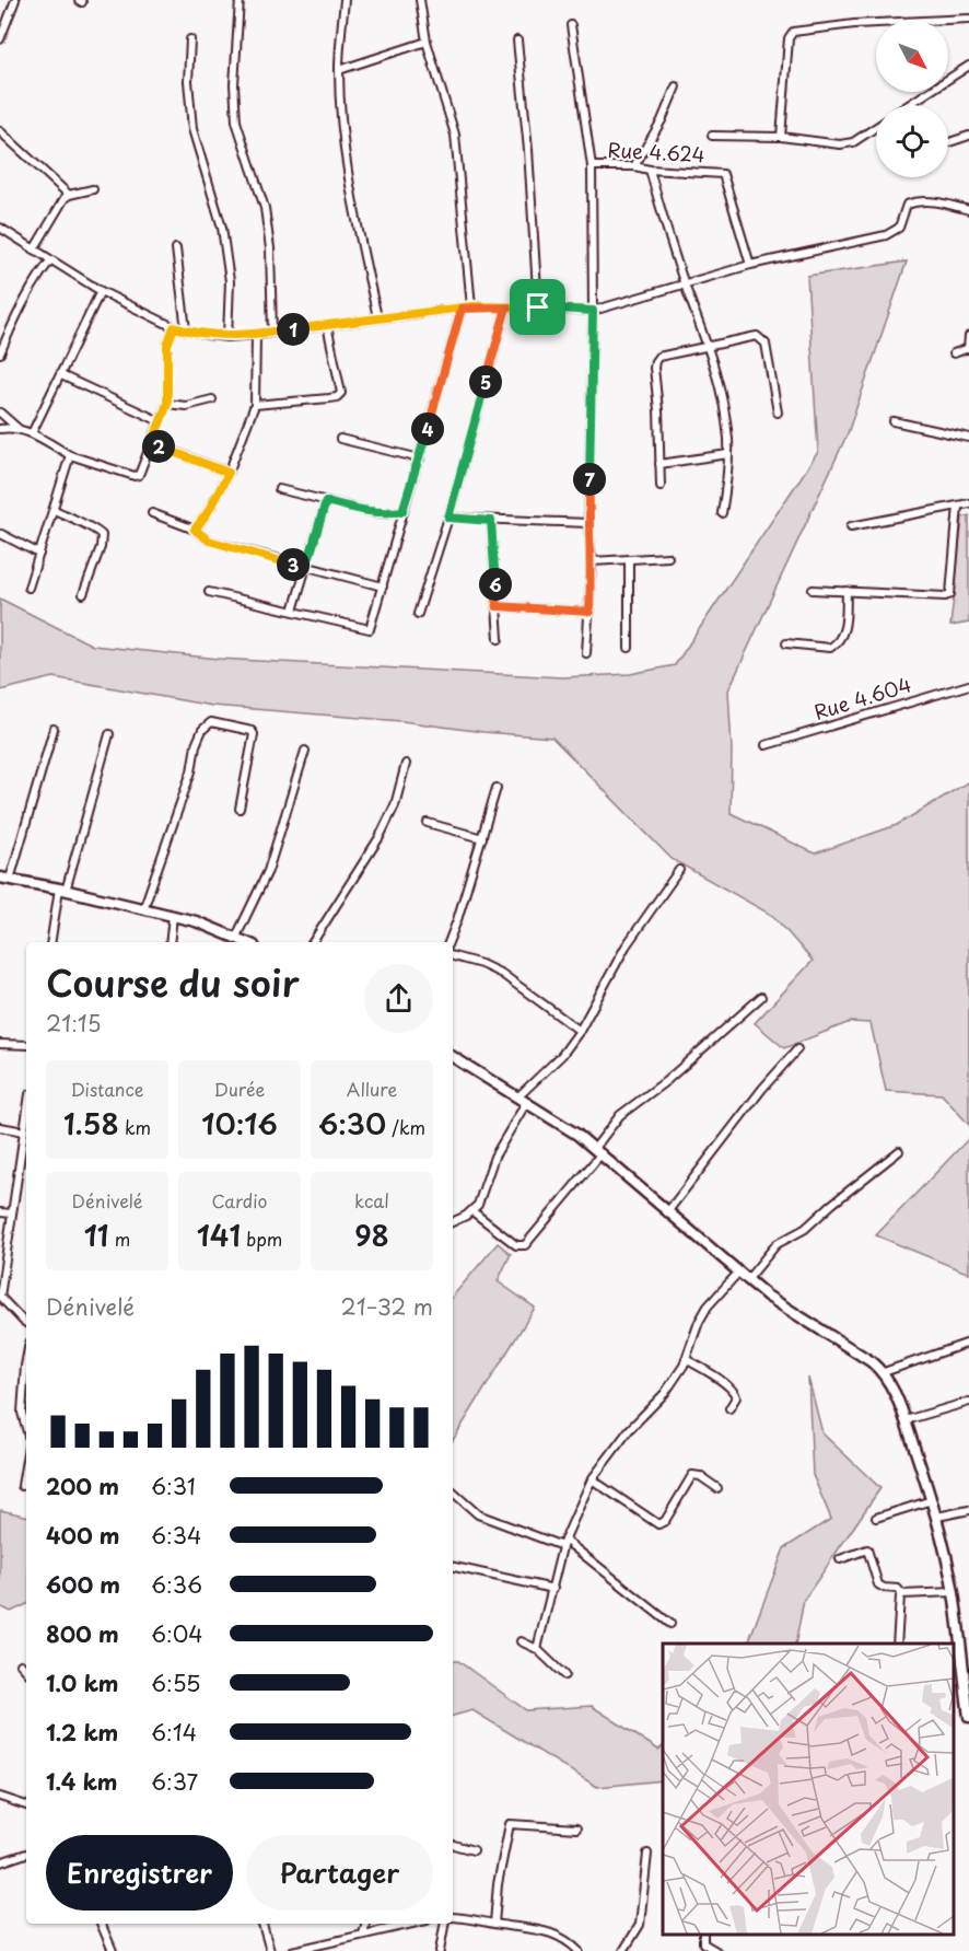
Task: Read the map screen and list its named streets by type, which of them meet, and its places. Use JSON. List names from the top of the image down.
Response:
{
  "streets": {
    "street": ["Rue 4.624", "Rue 4.604"]
  },
  "north": "bottom right",
  "page": {
    "pins": [
      "1",
      "5",
      "4",
      "2",
      "7",
      "3",
      "6"
    ],
    "heading": ["Course du soir", "21:15"],
    "stats": [
      ["Distance", "1.58 km"],
      ["Durée", "10:16"],
      ["Allure", "6:30 /km"],
      ["Dénivelé", "11 m"],
      ["Cardio", "141 bpm"],
      ["kcal", "98"]
    ],
    "chart": ["Dénivelé", "21–32 m"],
    "list": [
      {
        "name": "200 m",
        "note": "6:31"
      },
      {
        "name": "400 m",
        "note": "6:34"
      },
      {
        "name": "600 m",
        "note": "6:36"
      },
      {
        "name": "800 m",
        "note": "6:04"
      },
      {
        "name": "1.0 km",
        "note": "6:55"
      },
      {
        "name": "1.2 km",
        "note": "6:14"
      },
      {
        "name": "1.4 km",
        "note": "6:37"
      }
    ],
    "buttons": ["Enregistrer", "Partager"]
  }
}
